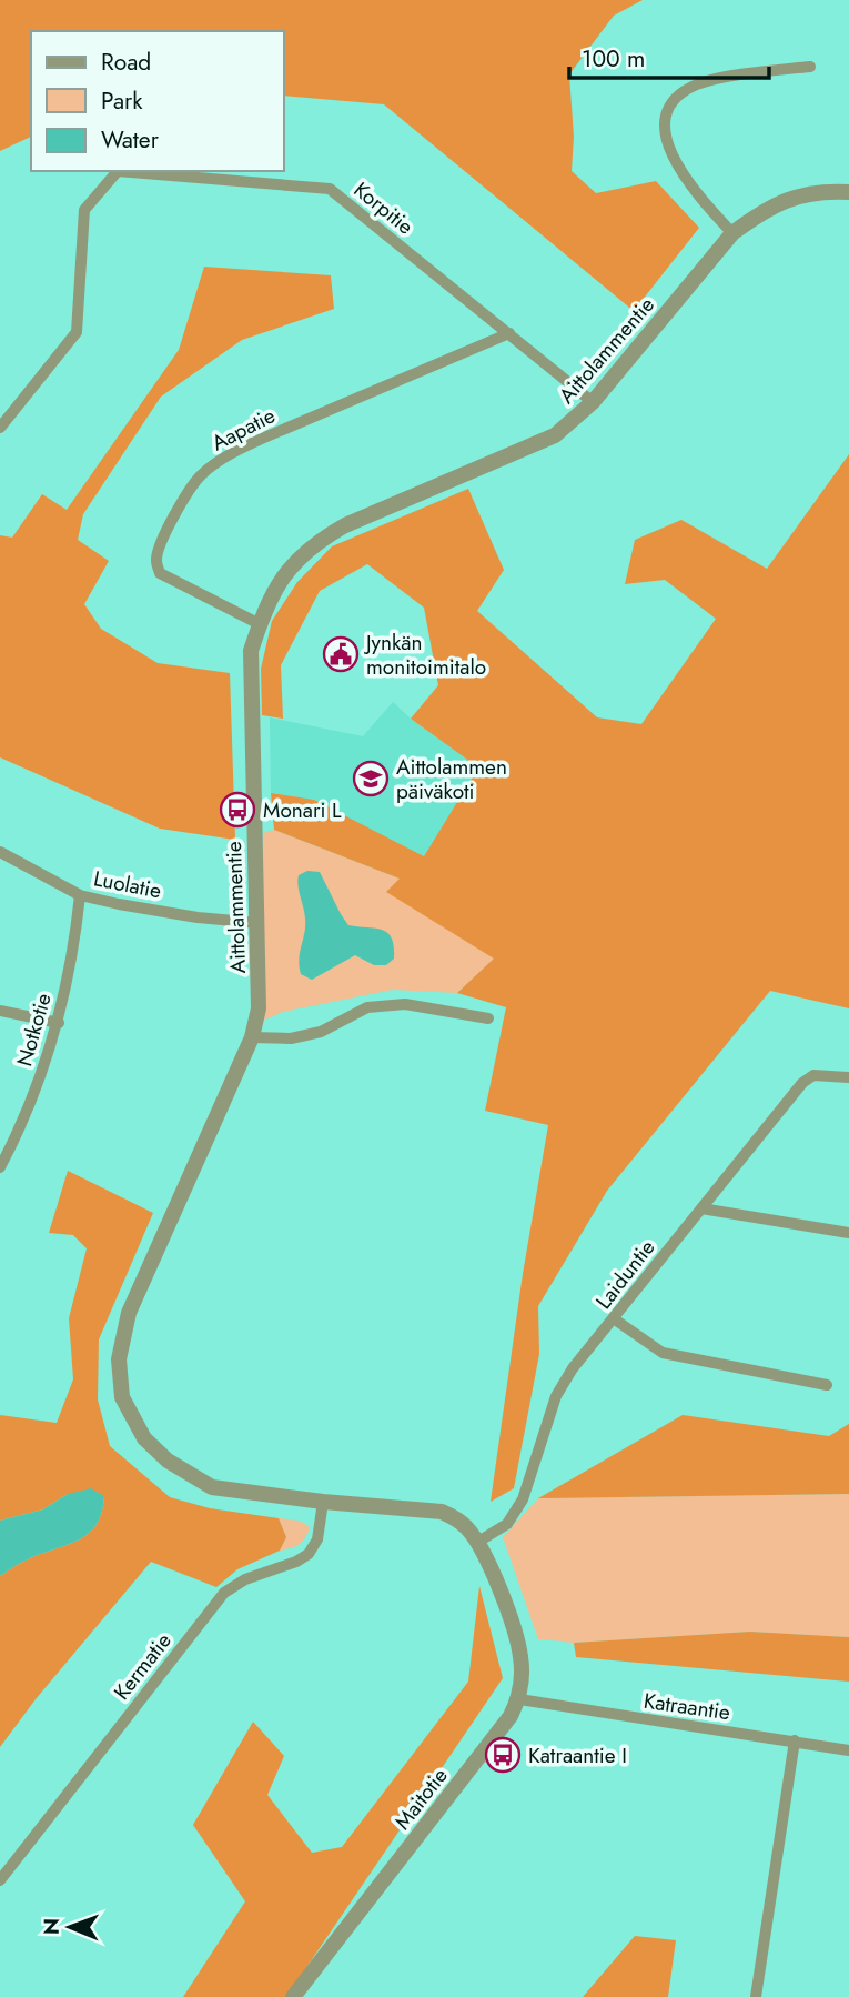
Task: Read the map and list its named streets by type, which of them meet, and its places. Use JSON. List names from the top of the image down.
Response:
{
  "streets": {
    "street": [
      "Korpitie",
      "Aittolammentie",
      "Aapatie",
      "Luolatie",
      "Notkotie",
      "Laiduntie",
      "Kermatie",
      "Katraantie",
      "Maitotie"
    ]
  },
  "crossings": [
    ["Korpitie", "Aittolammentie"],
    ["Korpitie", "Aapatie"],
    ["Aittolammentie", "Aapatie"],
    ["Aittolammentie", "Luolatie"],
    ["Aittolammentie", "Laiduntie"],
    ["Aittolammentie", "Kermatie"],
    ["Aittolammentie", "Katraantie"],
    ["Aittolammentie", "Maitotie"],
    ["Luolatie", "Notkotie"],
    ["Katraantie", "Maitotie"]
  ],
  "places": {
    "public building": ["Jynkän monitoimitalo"],
    "school or university": ["Aittolammen päiväkoti"],
    "bus stop": ["Monari L", "Katraantie I"]
  },
  "legend": ["Road", "Park", "Water"],
  "scale_bar": "100 m",
  "north": "left"
}
